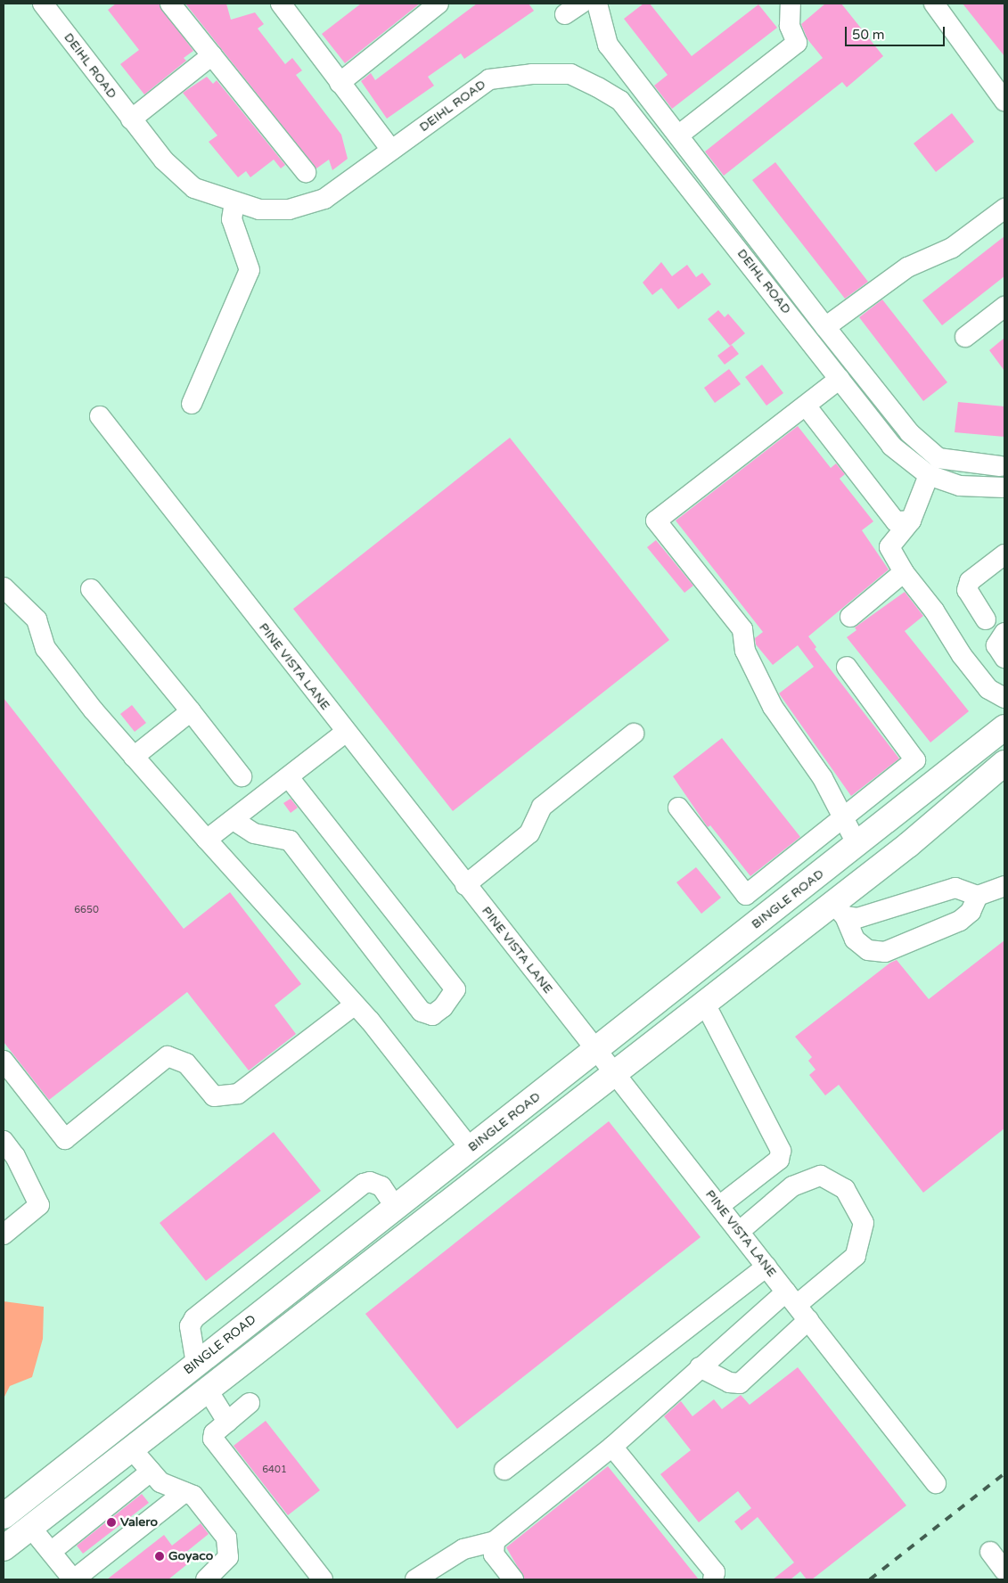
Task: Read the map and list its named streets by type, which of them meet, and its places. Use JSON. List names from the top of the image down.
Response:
{
  "streets": {
    "main road": ["BINGLE ROAD"],
    "street": ["DEIHL ROAD", "PINE VISTA LANE"]
  },
  "crossings": [
    ["PINE VISTA LANE", "BINGLE ROAD"]
  ],
  "places": ["Valero", "Goyaco"],
  "house_numbers": ["6650", "6401"],
  "scale_bar": "50 m"
}
